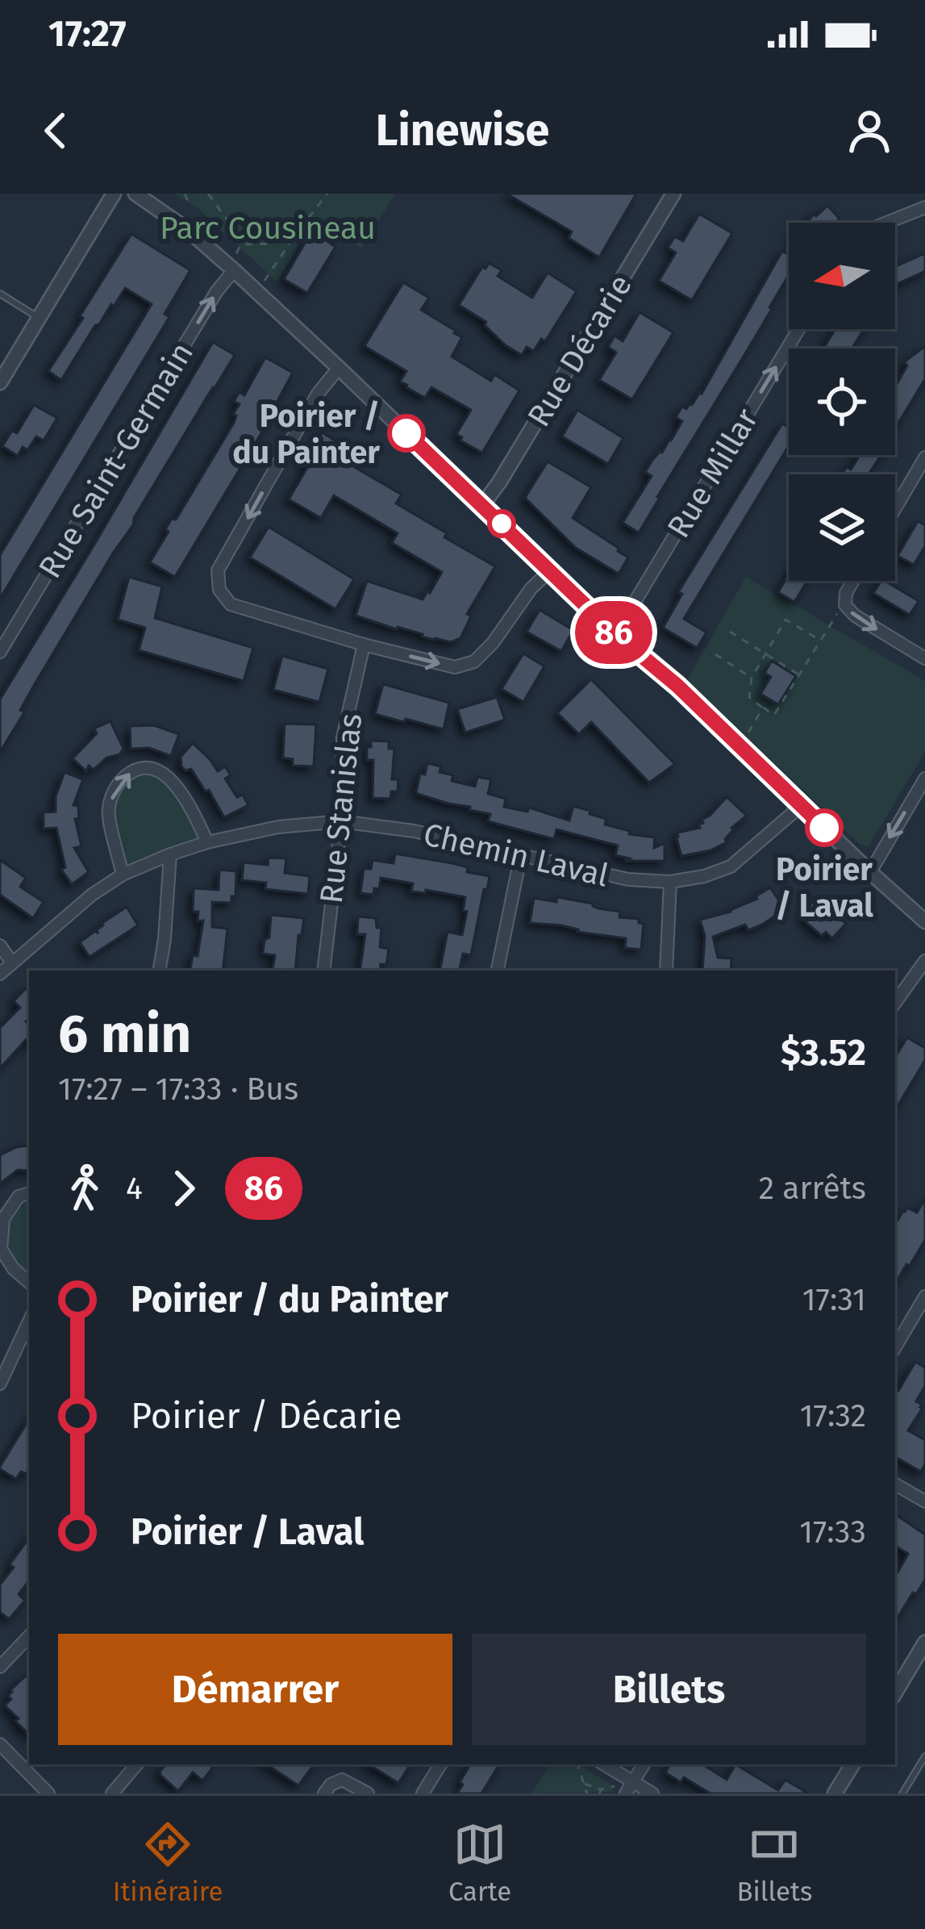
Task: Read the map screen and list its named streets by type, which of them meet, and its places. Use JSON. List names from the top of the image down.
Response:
{
  "streets": {
    "street": [
      "Rue Décarie",
      "Rue Saint-Germain",
      "Rue Millar",
      "Rue Stanislas",
      "Chemin Laval"
    ]
  },
  "crossings": [
    ["Rue Stanislas", "Chemin Laval"]
  ],
  "one_way": ["Rue Saint-Germain", "Rue Millar"],
  "parks": ["Parc Cousineau"],
  "places": ["Poirier / du Painter", "Poirier / Laval"],
  "lines": ["bus line 86"],
  "north": "left",
  "page": {
    "status": "17:27",
    "header": "Linewise",
    "on_map": "86",
    "heading": ["6 min", "17:27 – 17:33 · Bus", "$3.52"],
    "legs": ["4", "86", "2 arrêts"],
    "list": [
      {
        "name": "Poirier / du Painter",
        "value": "17:31"
      },
      {
        "name": "Poirier / Décarie",
        "value": "17:32"
      },
      {
        "name": "Poirier / Laval",
        "value": "17:33"
      }
    ],
    "buttons": ["Démarrer", "Billets"],
    "tabs": ["Itinéraire", "Carte", "Billets"]
  }
}
